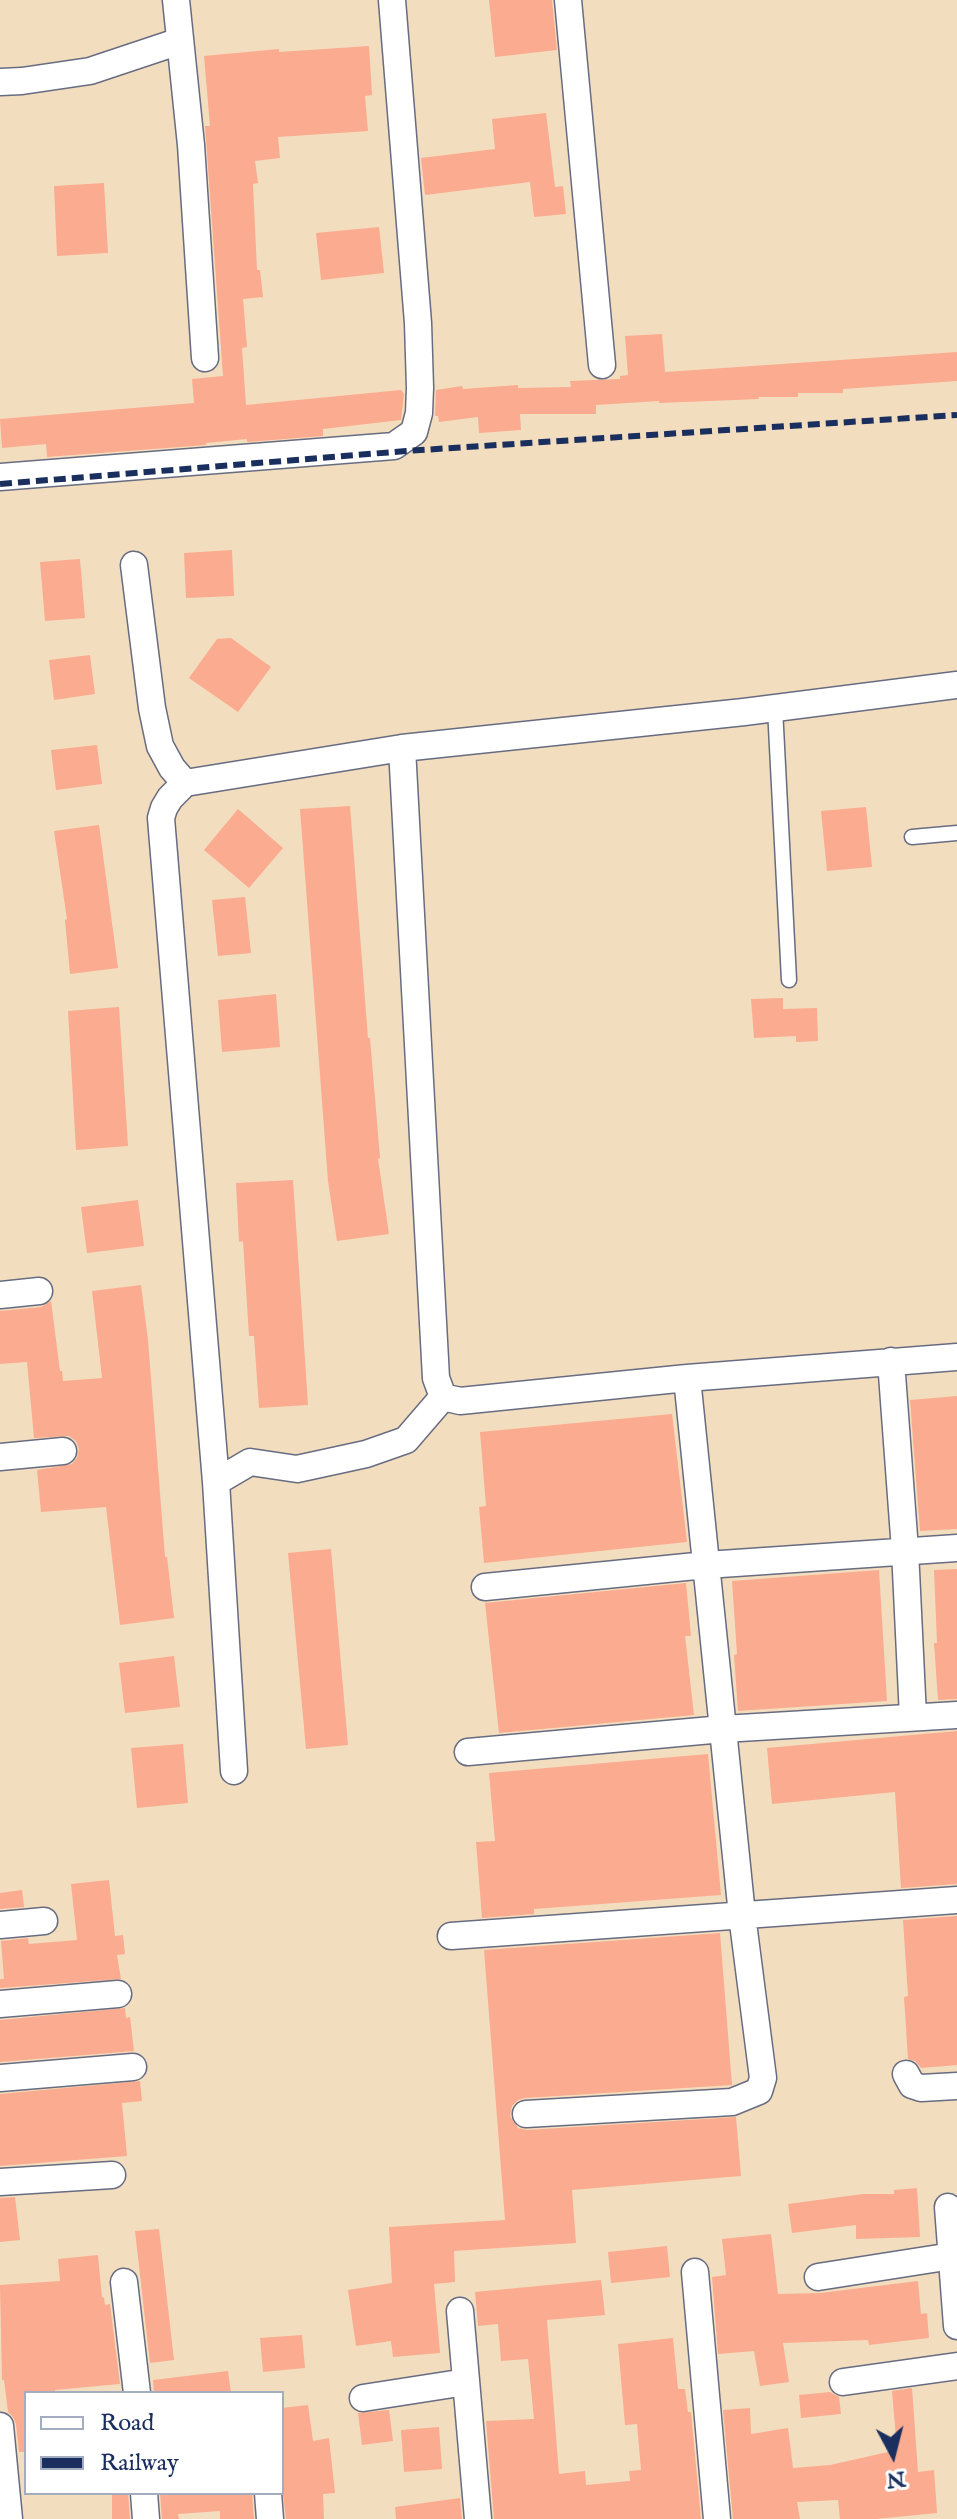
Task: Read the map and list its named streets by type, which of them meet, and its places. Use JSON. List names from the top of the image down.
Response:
{
  "legend": ["Road", "Railway"],
  "north": "bottom"
}
